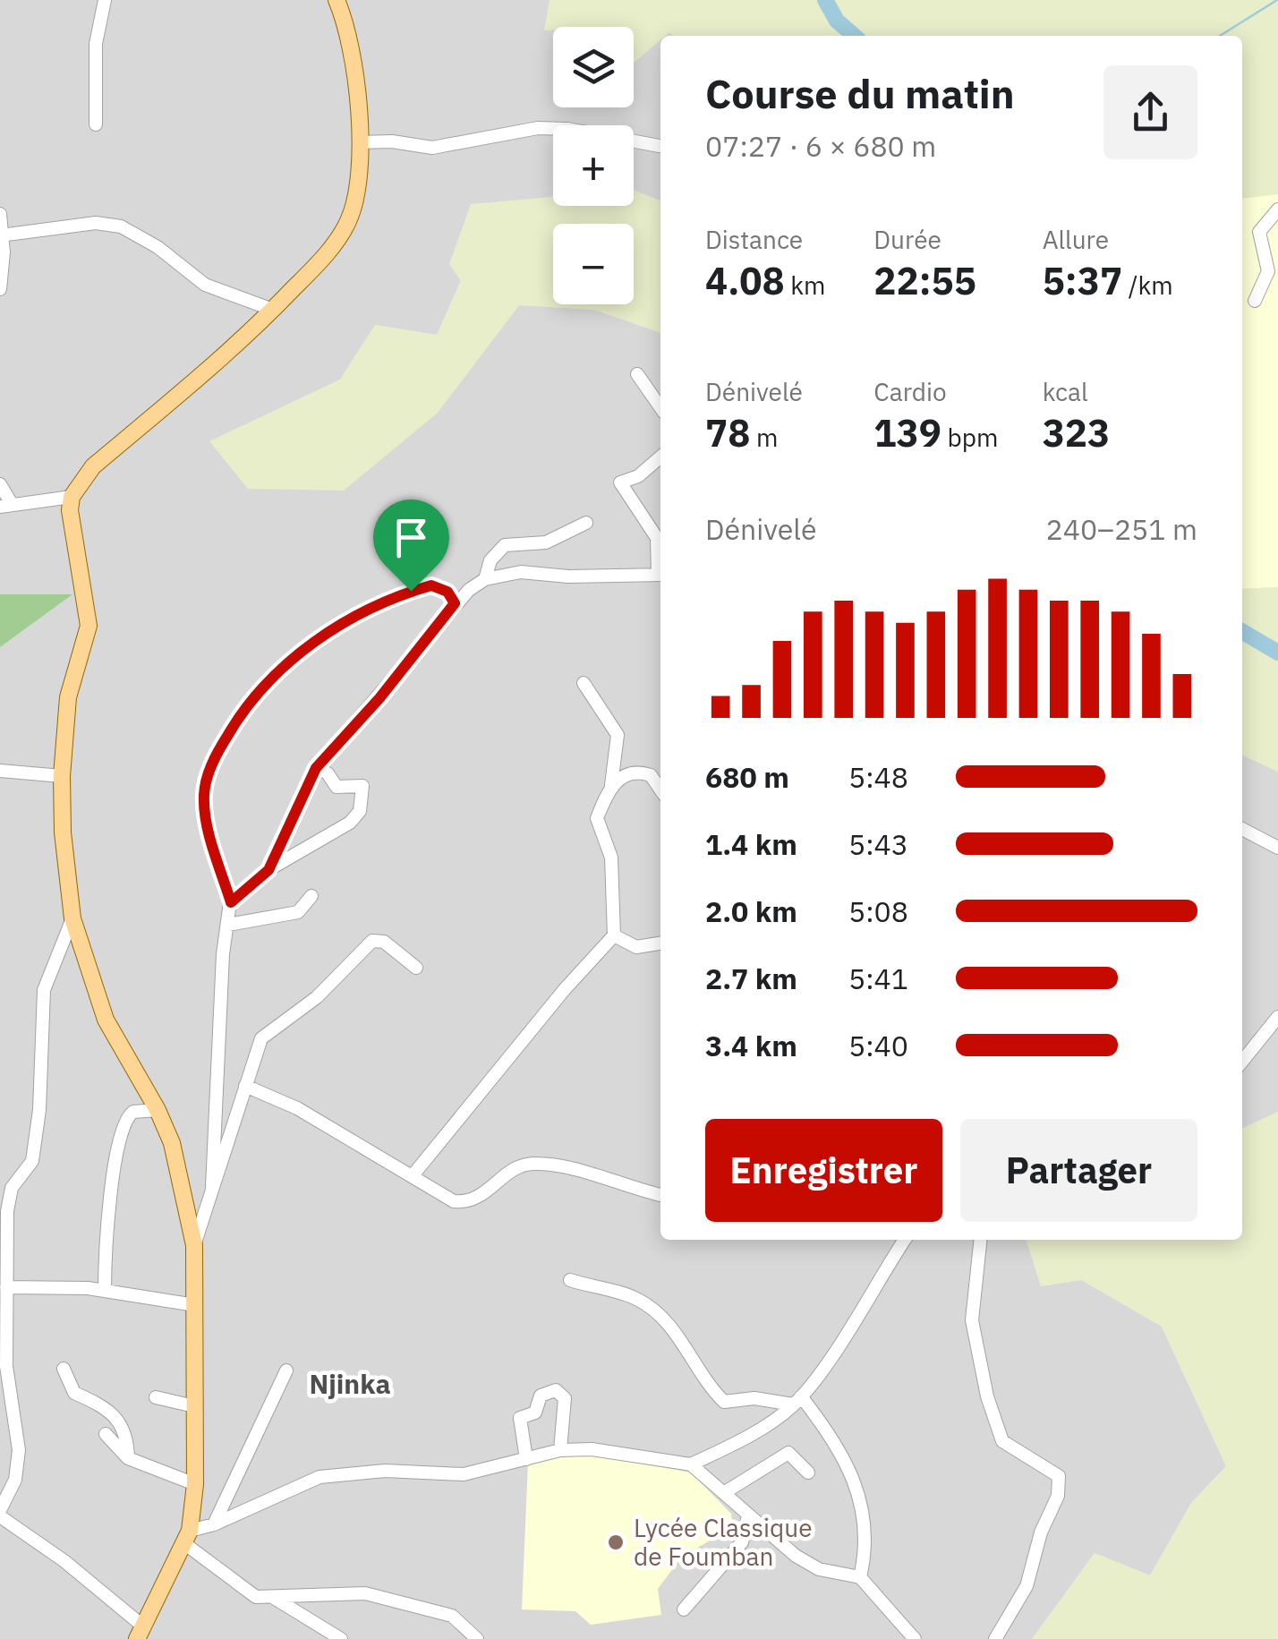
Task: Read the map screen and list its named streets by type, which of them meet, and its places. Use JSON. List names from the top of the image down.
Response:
{
  "districts": ["Njinka"],
  "places": ["Lycée Classique de Foumban"],
  "page": {
    "map_buttons": ["+", "−"],
    "heading": ["Course du matin", "07:27 · 6 × 680 m"],
    "stats": [
      ["Distance", "4.08 km"],
      ["Durée", "22:55"],
      ["Allure", "5:37 /km"],
      ["Dénivelé", "78 m"],
      ["Cardio", "139 bpm"],
      ["kcal", "323"]
    ],
    "chart": ["Dénivelé", "240–251 m"],
    "list": [
      {
        "name": "680 m",
        "note": "5:48"
      },
      {
        "name": "1.4 km",
        "note": "5:43"
      },
      {
        "name": "2.0 km",
        "note": "5:08"
      },
      {
        "name": "2.7 km",
        "note": "5:41"
      },
      {
        "name": "3.4 km",
        "note": "5:40"
      }
    ],
    "buttons": ["Enregistrer", "Partager"]
  }
}
